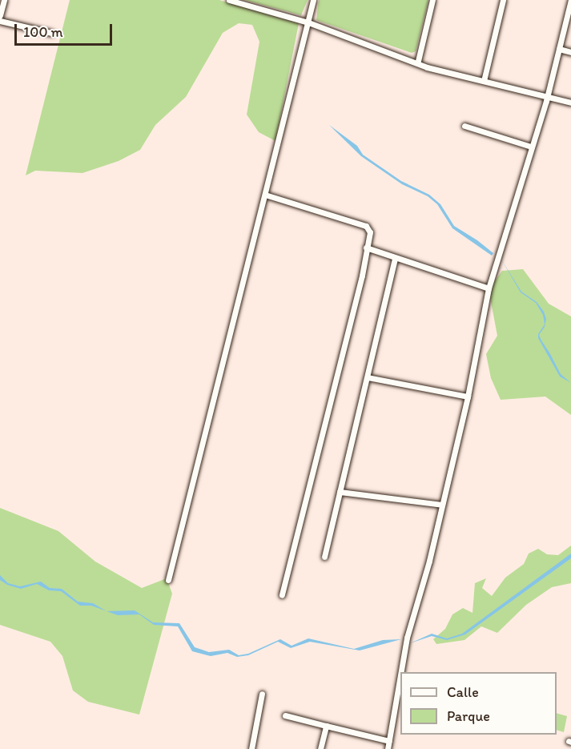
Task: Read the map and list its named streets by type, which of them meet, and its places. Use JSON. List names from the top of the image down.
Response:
{
  "legend": ["Calle", "Parque"],
  "scale_bar": "100 m"
}
